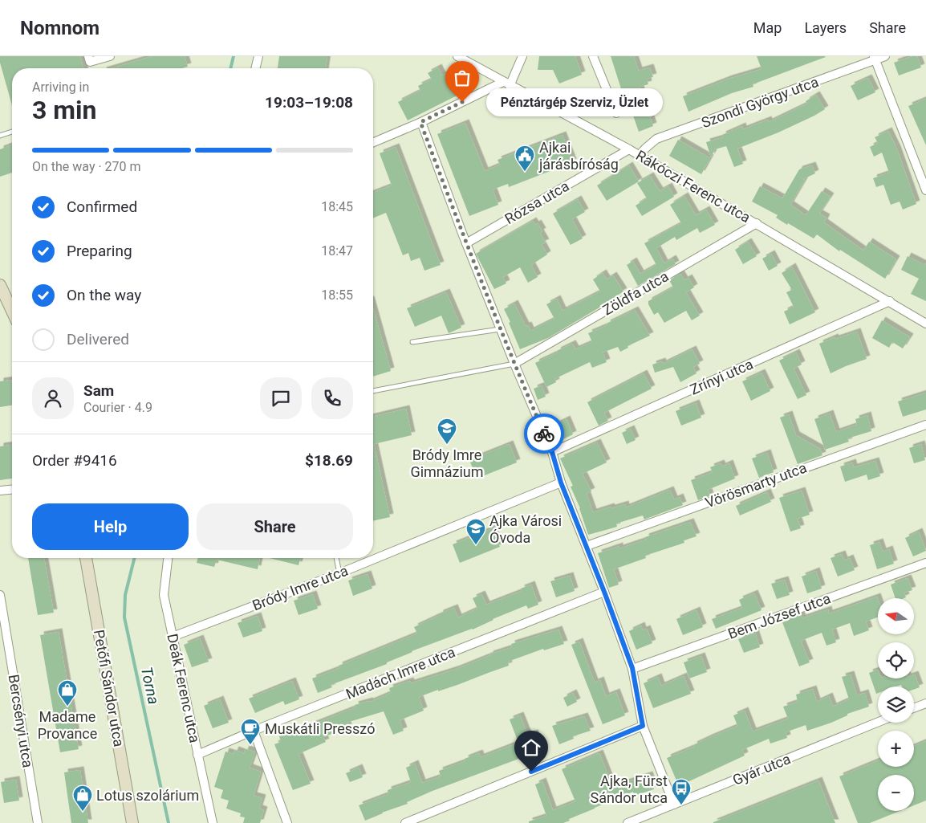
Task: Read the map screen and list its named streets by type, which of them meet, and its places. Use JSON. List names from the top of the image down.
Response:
{
  "streets": {
    "main road": ["Petőfi Sándor utca"],
    "street": [
      "Szondi György utca",
      "Rákóczi Ferenc utca",
      "Rózsa utca",
      "Zöldfa utca",
      "Zrínyi utca",
      "Vörösmarty utca",
      "Bródy Imre utca",
      "Bem József utca",
      "Madách Imre utca",
      "Deák Ferenc utca",
      "Bercsényi utca",
      "Gyár utca"
    ]
  },
  "crossings": [
    ["Szondi György utca", "Rákóczi Ferenc utca"],
    ["Rákóczi Ferenc utca", "Rózsa utca"],
    ["Rákóczi Ferenc utca", "Zöldfa utca"],
    ["Rákóczi Ferenc utca", "Zrínyi utca"],
    ["Bródy Imre utca", "Deák Ferenc utca"],
    ["Madách Imre utca", "Deák Ferenc utca"]
  ],
  "water": ["Torna"],
  "places": {
    "other": ["Pénztárgép Szerviz, Üzlet"],
    "public building": ["Ajkai járásbíróság"],
    "school or university": ["Bródy Imre Gimnázium", "Ajka Városi Óvoda"],
    "shop": ["Madame Provance", "Lotus szolárium"],
    "cafe": ["Muskátli Presszó"],
    "bus stop": ["Ajka, Fürst Sándor utca"]
  },
  "north": "left",
  "page": {
    "header": "Nomnom",
    "nav": ["Map", "Layers", "Share"],
    "heading": ["3 min", "Arriving in", "19:03–19:08"],
    "panel": [
      "Sam",
      "Courier · 4.9",
      "Order #9416",
      "$18.69"
    ],
    "bubble": "Pénztárgép Szerviz, Üzlet",
    "bar": "On the way · 270 m",
    "list": [
      ["Confirmed", "18:45"],
      ["Preparing", "18:47"],
      ["On the way", "18:55"],
      "Delivered"
    ],
    "buttons": ["Help", "Share"],
    "map_buttons": ["+", "−"]
  }
}
